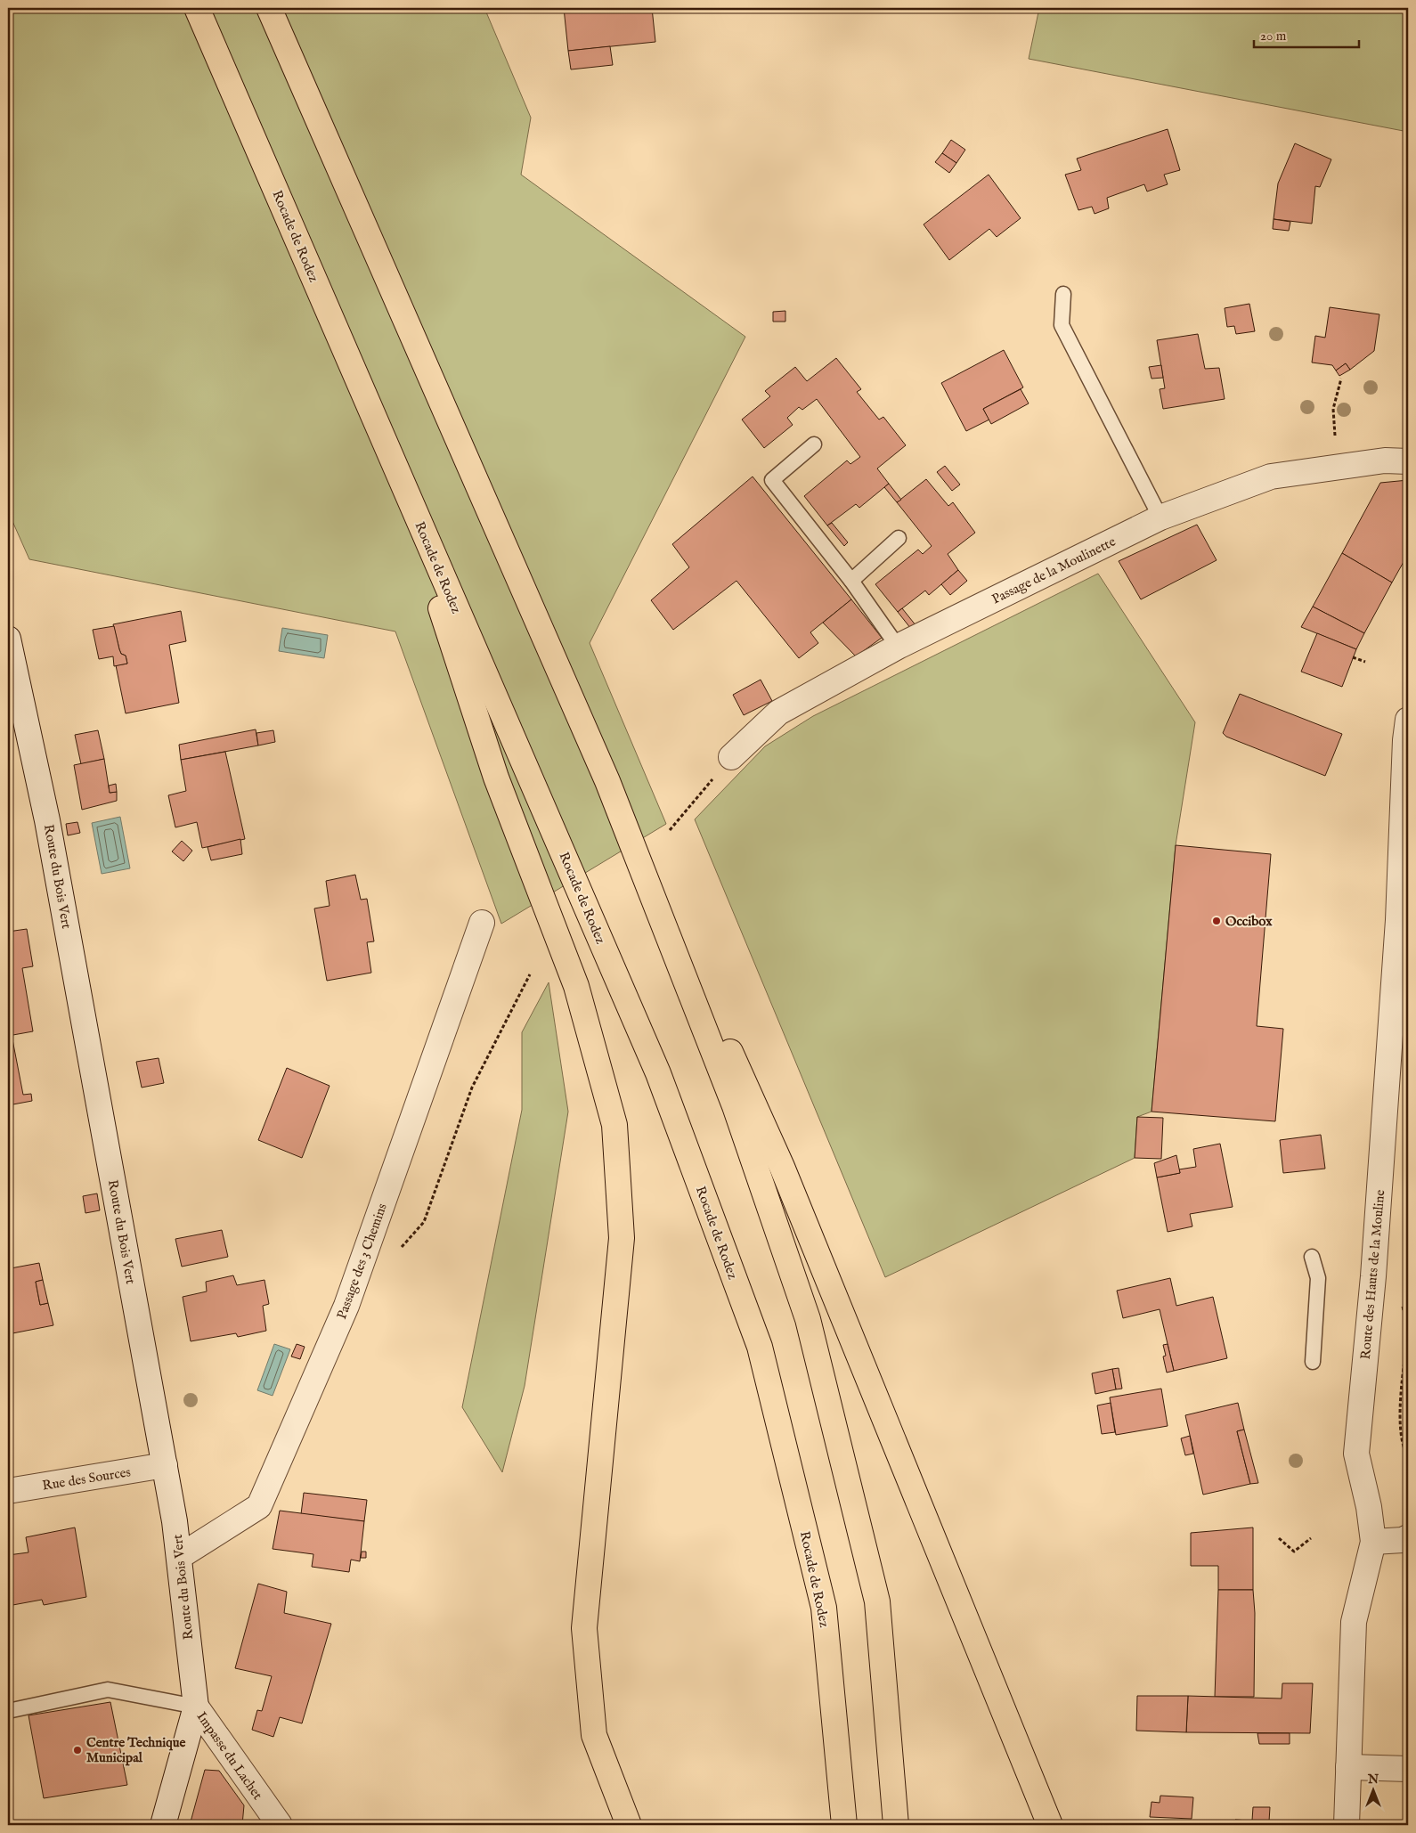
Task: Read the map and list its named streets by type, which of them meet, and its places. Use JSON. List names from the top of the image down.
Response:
{
  "streets": {
    "highway": ["Rocade de Rodez"],
    "street": [
      "Passage de la Moulinette",
      "Route du Bois Vert",
      "Passage des 3 Chemins",
      "Route des Hauts de la Mouline",
      "Rue des Sources",
      "Impasse du Lachet"
    ]
  },
  "crossings": [
    ["Route du Bois Vert", "Passage des 3 Chemins"],
    ["Route du Bois Vert", "Rue des Sources"],
    ["Route du Bois Vert", "Impasse du Lachet"]
  ],
  "places": ["Occibox", "Centre Technique Municipal"],
  "scale_bar": "20 m",
  "north": "top"
}
